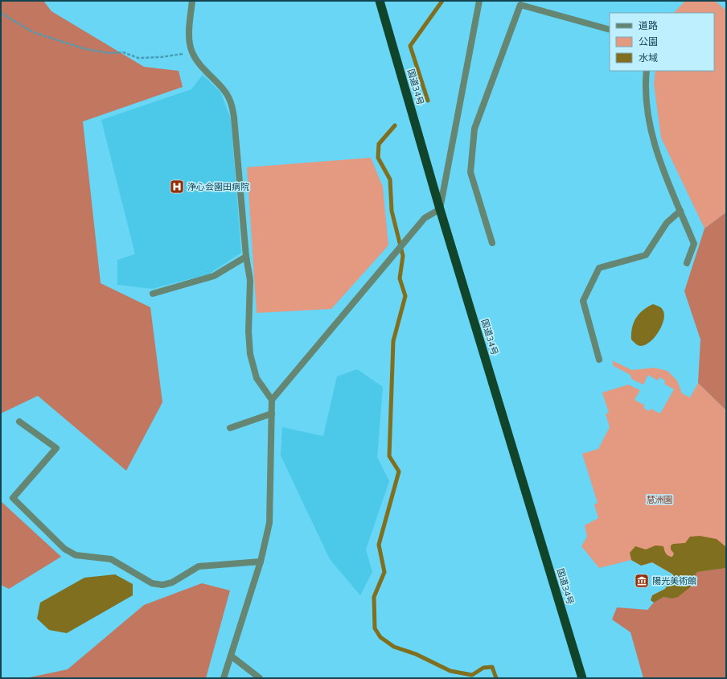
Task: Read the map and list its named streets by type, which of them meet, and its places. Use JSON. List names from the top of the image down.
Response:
{
  "streets": {
    "highway": ["国道34号"]
  },
  "parks": ["慧洲園"],
  "places": {
    "hospital": ["浄心会園田病院"],
    "museum": ["陽光美術館"]
  },
  "legend": ["道路", "公園", "水域"]
}
